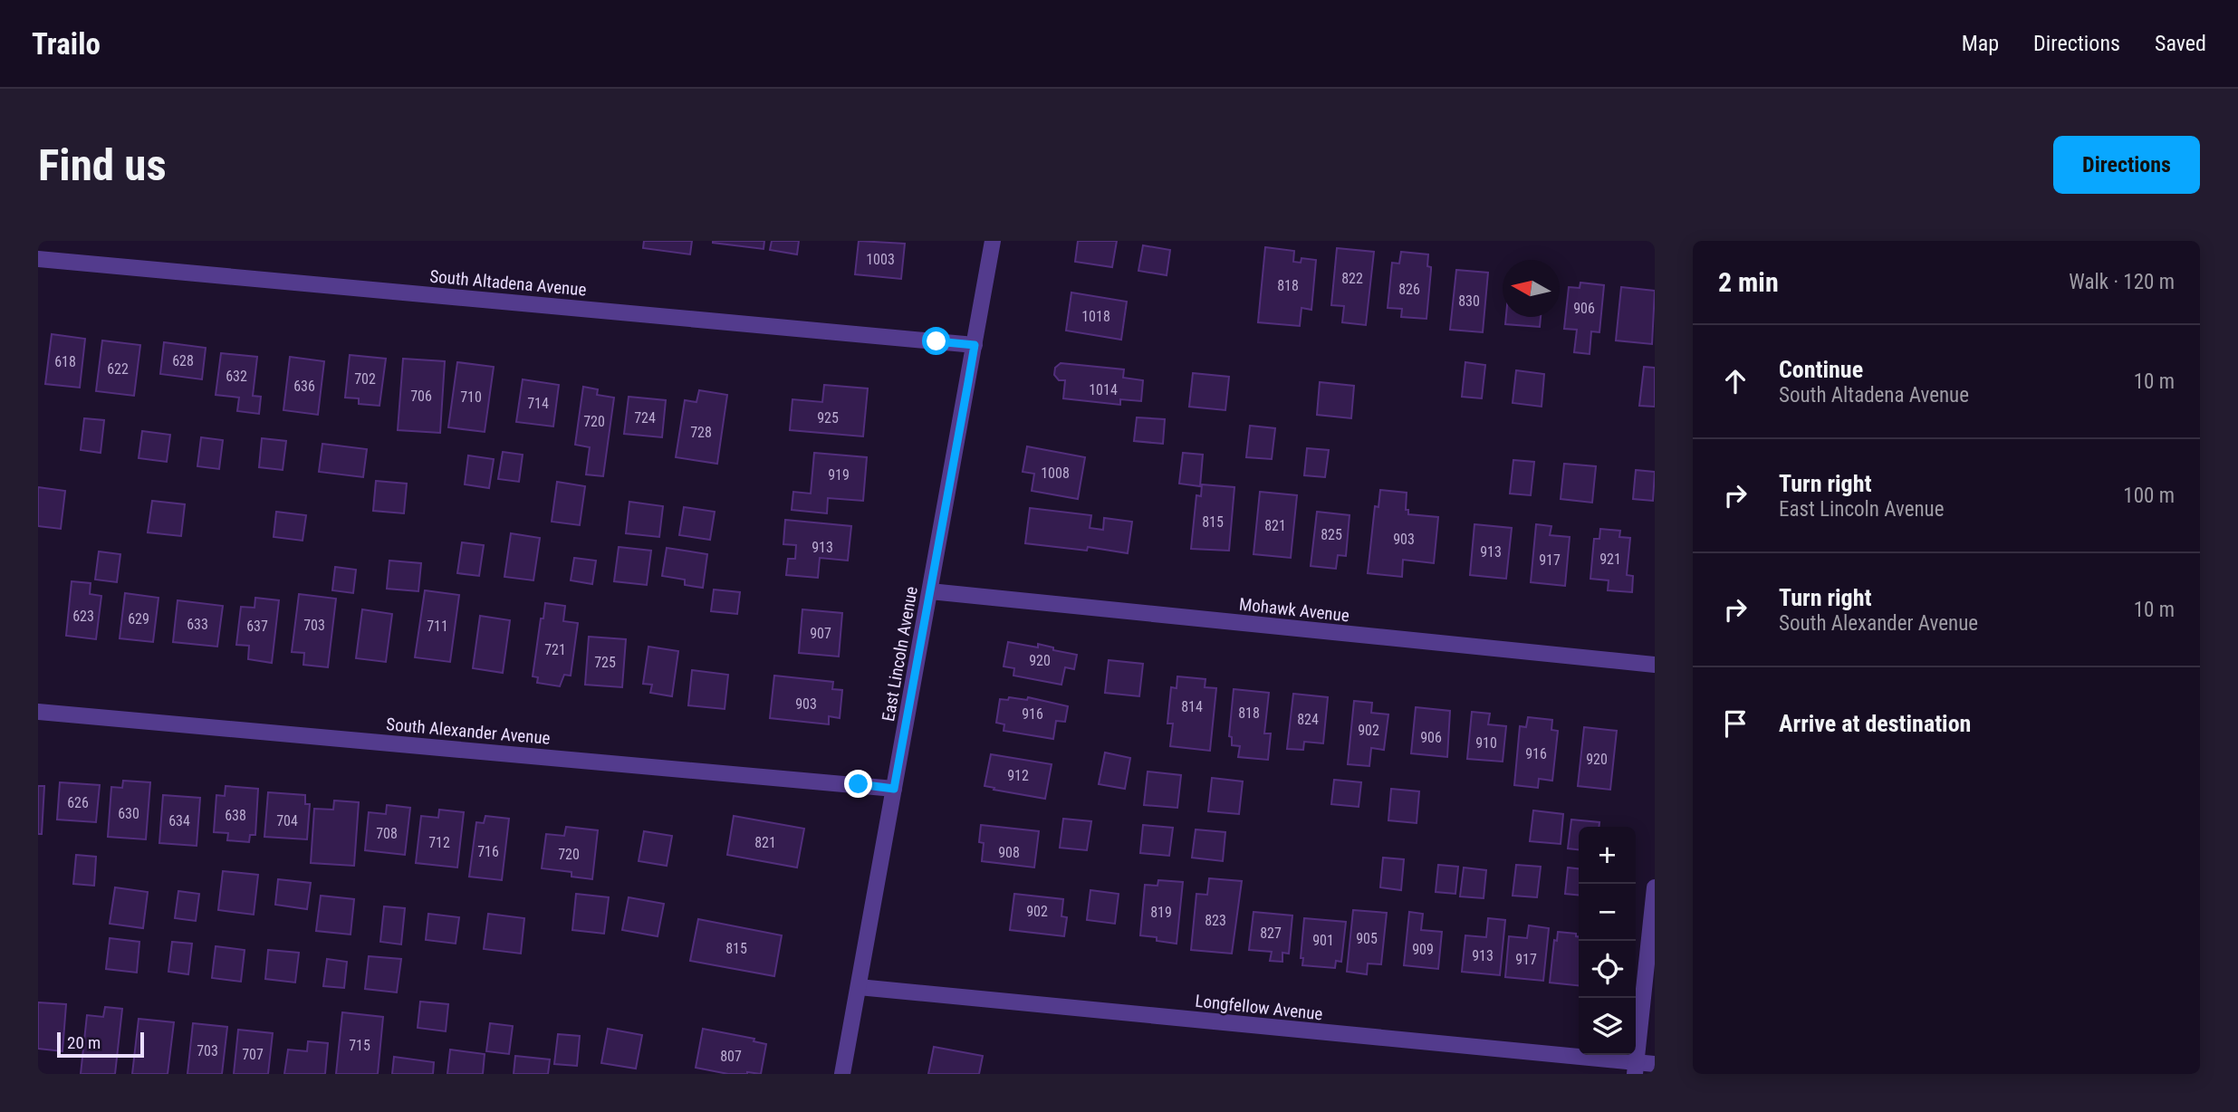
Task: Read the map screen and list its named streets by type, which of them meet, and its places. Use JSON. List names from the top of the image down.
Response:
{
  "streets": {
    "street": [
      "South Altadena Avenue",
      "Mohawk Avenue",
      "East Lincoln Avenue",
      "South Alexander Avenue",
      "Longfellow Avenue"
    ]
  },
  "crossings": [
    ["South Altadena Avenue", "East Lincoln Avenue"],
    ["Mohawk Avenue", "East Lincoln Avenue"],
    ["East Lincoln Avenue", "South Alexander Avenue"],
    ["East Lincoln Avenue", "Longfellow Avenue"]
  ],
  "house_numbers": [
    "1003",
    "822",
    "818",
    "826",
    "830",
    "906",
    "1018",
    "628",
    "618",
    "622",
    "632",
    "702",
    "636",
    "1014",
    "706",
    "710",
    "714",
    "724",
    "925",
    "720",
    "728",
    "1008",
    "919",
    "815",
    "821",
    "825",
    "903",
    "913",
    "913",
    "921",
    "917",
    "623",
    "629",
    "633",
    "703",
    "637",
    "711",
    "907",
    "721",
    "920",
    "725",
    "903",
    "814",
    "818",
    "916",
    "824",
    "902",
    "906",
    "910",
    "916",
    "920",
    "912",
    "626",
    "630",
    "638",
    "634",
    "704",
    "708",
    "712",
    "821",
    "716",
    "908",
    "720",
    "902",
    "819",
    "823",
    "827",
    "905",
    "901",
    "815",
    "909",
    "913",
    "917",
    "715",
    "703",
    "707",
    "807"
  ],
  "scale_bar": "20 m",
  "north": "left",
  "page": {
    "header": "Trailo",
    "nav": ["Map", "Directions", "Saved"],
    "buttons": "Directions",
    "title": "Find us",
    "heading": ["2 min", "Walk · 120 m"],
    "list": [
      ["Continue", "South Altadena Avenue", "10 m"],
      ["Turn right", "East Lincoln Avenue", "100 m"],
      ["Turn right", "South Alexander Avenue", "10 m"],
      "Arrive at destination"
    ],
    "map_buttons": ["+", "−"],
    "scale": "20 m"
  }
}
